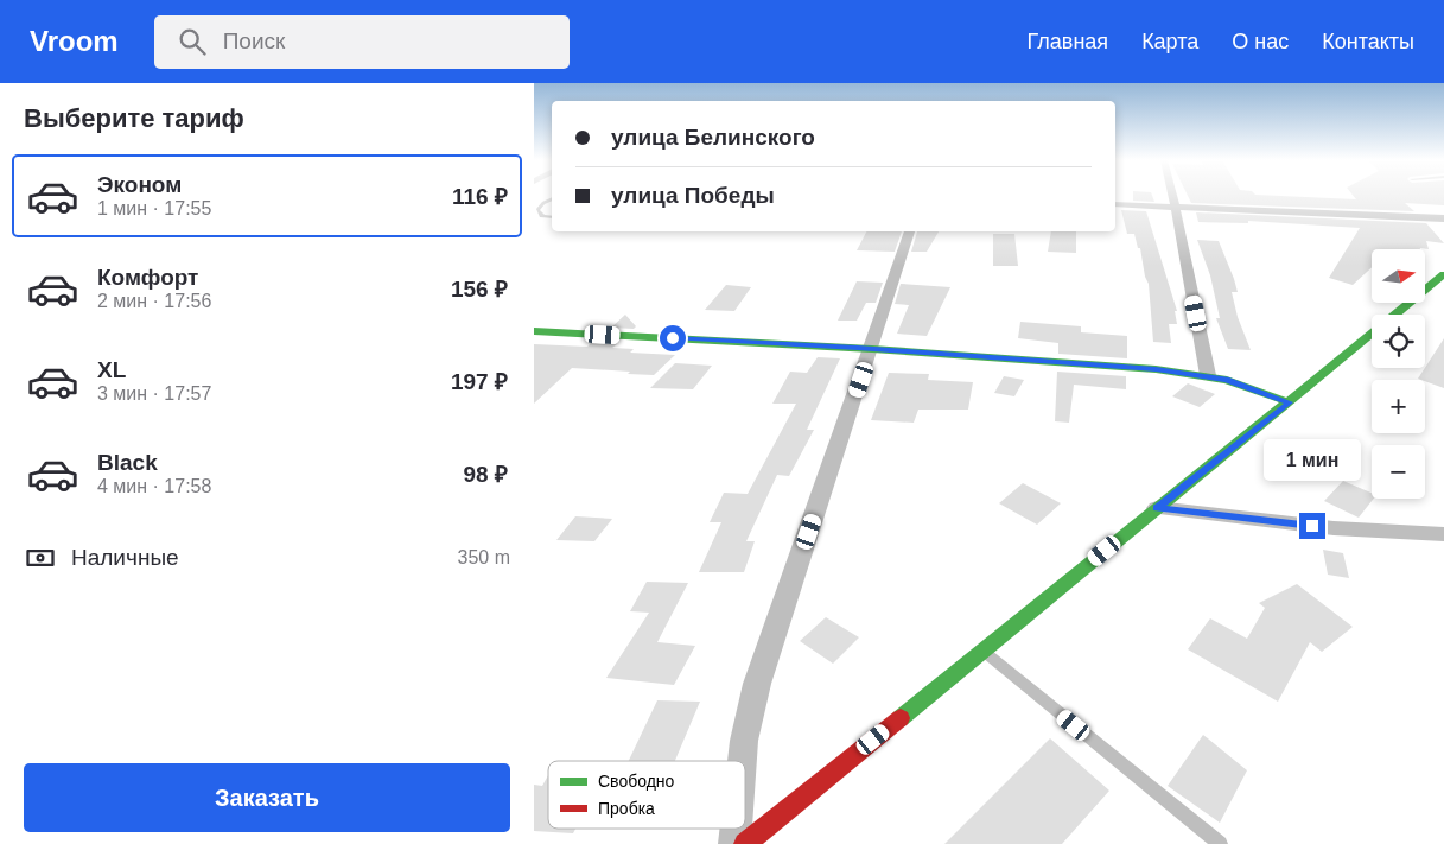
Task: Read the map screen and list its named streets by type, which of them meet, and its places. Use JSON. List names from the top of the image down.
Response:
{
  "legend": ["Свободно", "Пробка"],
  "north": "right",
  "page": {
    "header": "Vroom",
    "search": "Поиск",
    "nav": [
      "Главная",
      "Карта",
      "О нас",
      "Контакты"
    ],
    "heading": "Выберите тариф",
    "banner": ["улица Белинского", "улица Победы"],
    "list": [
      {
        "name": "Эконом",
        "note": "1 мин · 17:55",
        "value": "116 ₽"
      },
      {
        "name": "Комфорт",
        "note": "2 мин · 17:56",
        "value": "156 ₽"
      },
      {
        "name": "XL",
        "note": "3 мин · 17:57",
        "value": "197 ₽"
      },
      {
        "name": "Black",
        "note": "4 мин · 17:58",
        "value": "98 ₽"
      }
    ],
    "map_buttons": ["+", "−"],
    "bubble": "1 мин",
    "pay": ["Наличные", "350 m"],
    "buttons": "Заказать"
  }
}
